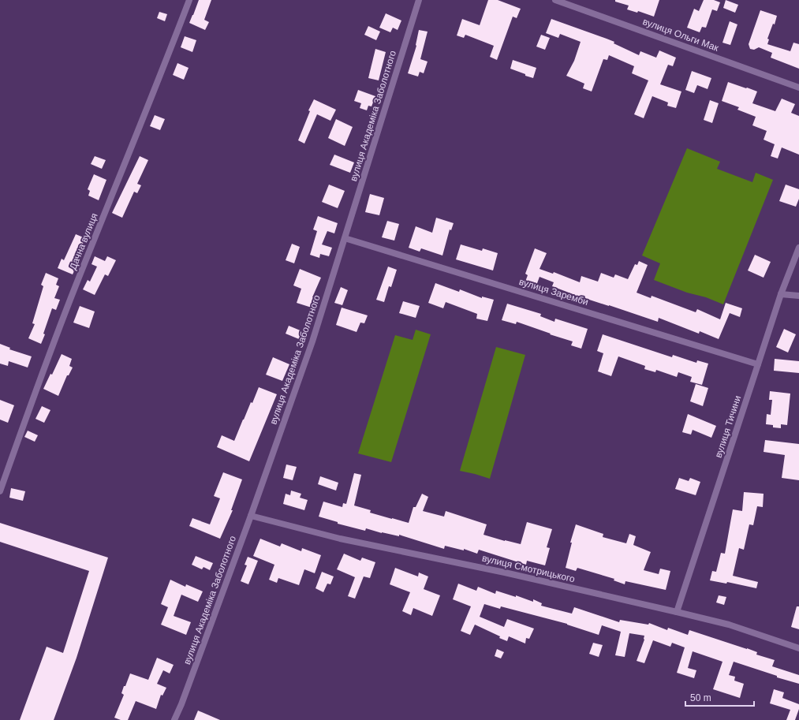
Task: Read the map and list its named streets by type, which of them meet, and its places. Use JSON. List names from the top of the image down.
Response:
{
  "streets": {
    "street": [
      "вулиця Ольги Мак",
      "вулиця Академіка Заболотного",
      "Дачна вулиця",
      "вулиця Заремби",
      "вулиця Тичини",
      "вулиця Смотрицького"
    ]
  },
  "crossings": [
    ["вулиця Академіка Заболотного", "вулиця Заремби"],
    ["вулиця Академіка Заболотного", "вулиця Смотрицького"],
    ["вулиця Заремби", "вулиця Тичини"],
    ["вулиця Тичини", "вулиця Смотрицького"]
  ],
  "scale_bar": "50 m"
}
